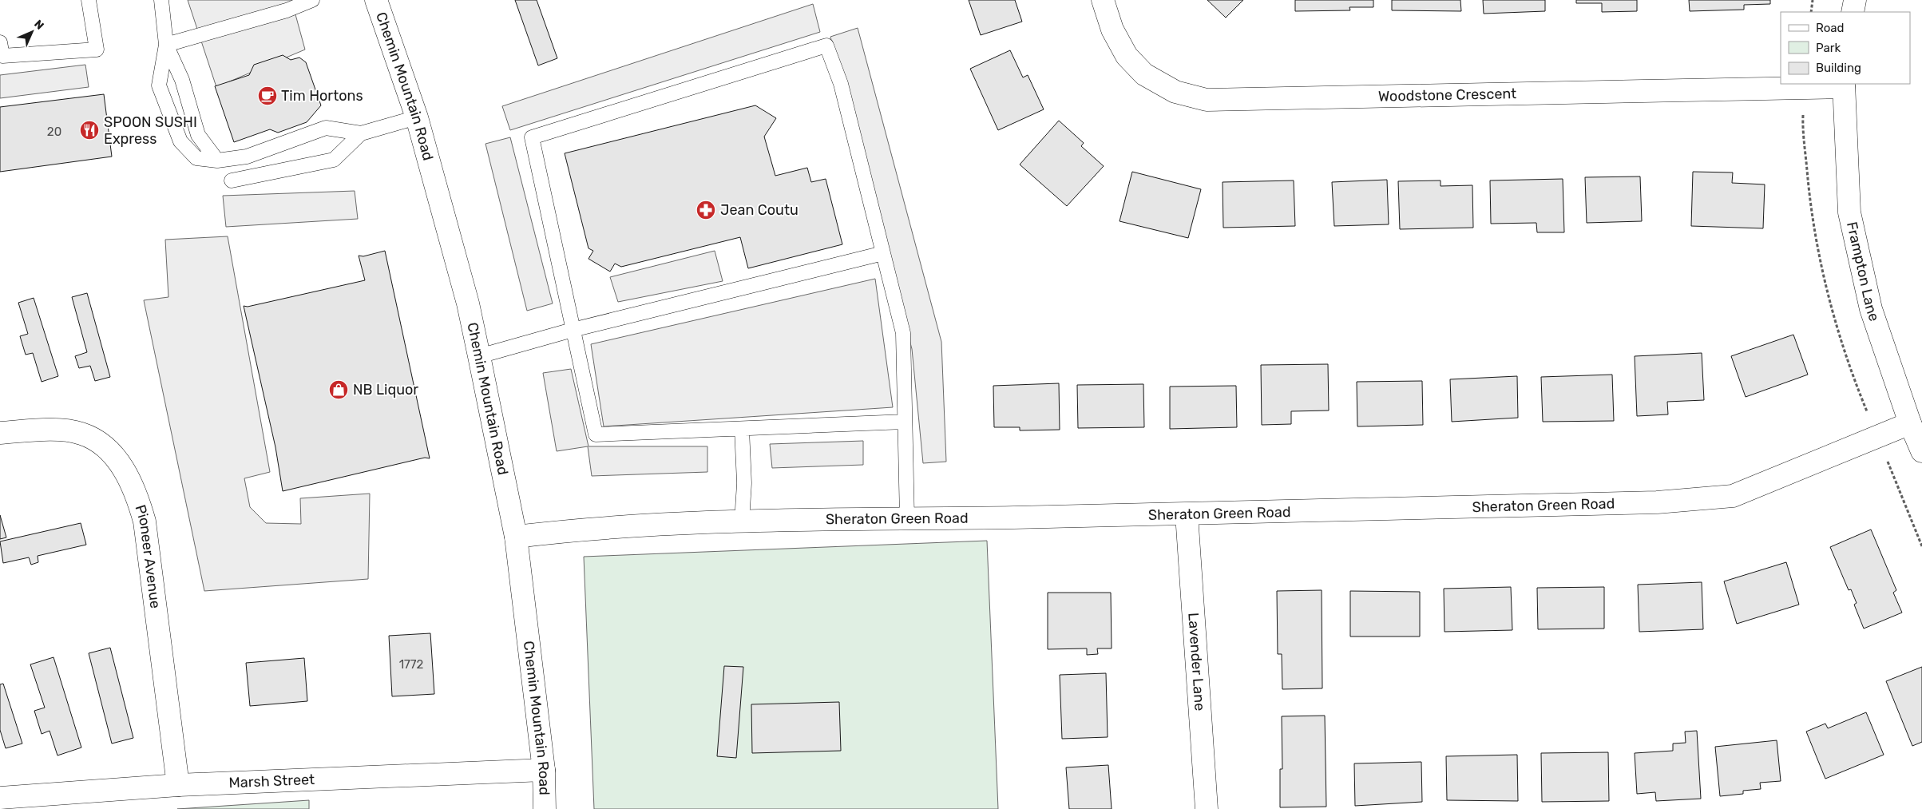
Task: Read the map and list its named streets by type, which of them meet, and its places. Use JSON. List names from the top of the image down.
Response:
{
  "streets": {
    "street": [
      "Chemin Mountain Road",
      "Woodstone Crescent",
      "Frampton Lane",
      "Sheraton Green Road",
      "Pioneer Avenue",
      "Lavender Lane",
      "Marsh Street"
    ]
  },
  "crossings": [
    ["Chemin Mountain Road", "Sheraton Green Road"],
    ["Chemin Mountain Road", "Marsh Street"],
    ["Woodstone Crescent", "Frampton Lane"],
    ["Frampton Lane", "Sheraton Green Road"],
    ["Sheraton Green Road", "Lavender Lane"],
    ["Pioneer Avenue", "Marsh Street"]
  ],
  "places": {
    "cafe": ["Tim Hortons"],
    "restaurant": ["SPOON SUSHI Express"],
    "pharmacy": ["Jean Coutu"],
    "shop": ["NB Liquor"]
  },
  "house_numbers": ["20", "1772"],
  "legend": ["Road", "Park", "Building"],
  "north": "top right"
}
